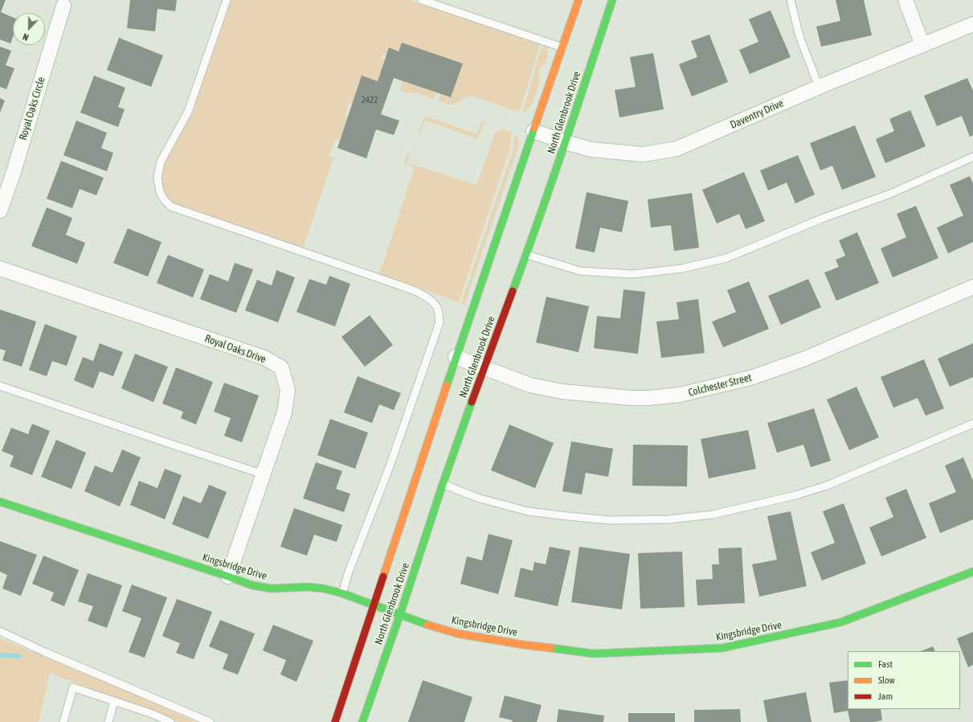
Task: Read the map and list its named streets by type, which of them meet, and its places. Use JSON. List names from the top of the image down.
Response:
{
  "streets": {
    "main road": ["North Glenbrook Drive", "Kingsbridge Drive"],
    "street": [
      "Royal Oaks Circle",
      "Daventry Drive",
      "Royal Oaks Drive",
      "Colchester Street"
    ]
  },
  "crossings": [
    ["North Glenbrook Drive", "Daventry Drive"],
    ["North Glenbrook Drive", "Colchester Street"],
    ["North Glenbrook Drive", "Kingsbridge Drive"],
    ["Royal Oaks Drive", "Kingsbridge Drive"]
  ],
  "house_numbers": ["2422"],
  "legend": ["Fast", "Slow", "Jam"],
  "north": "bottom"
}
